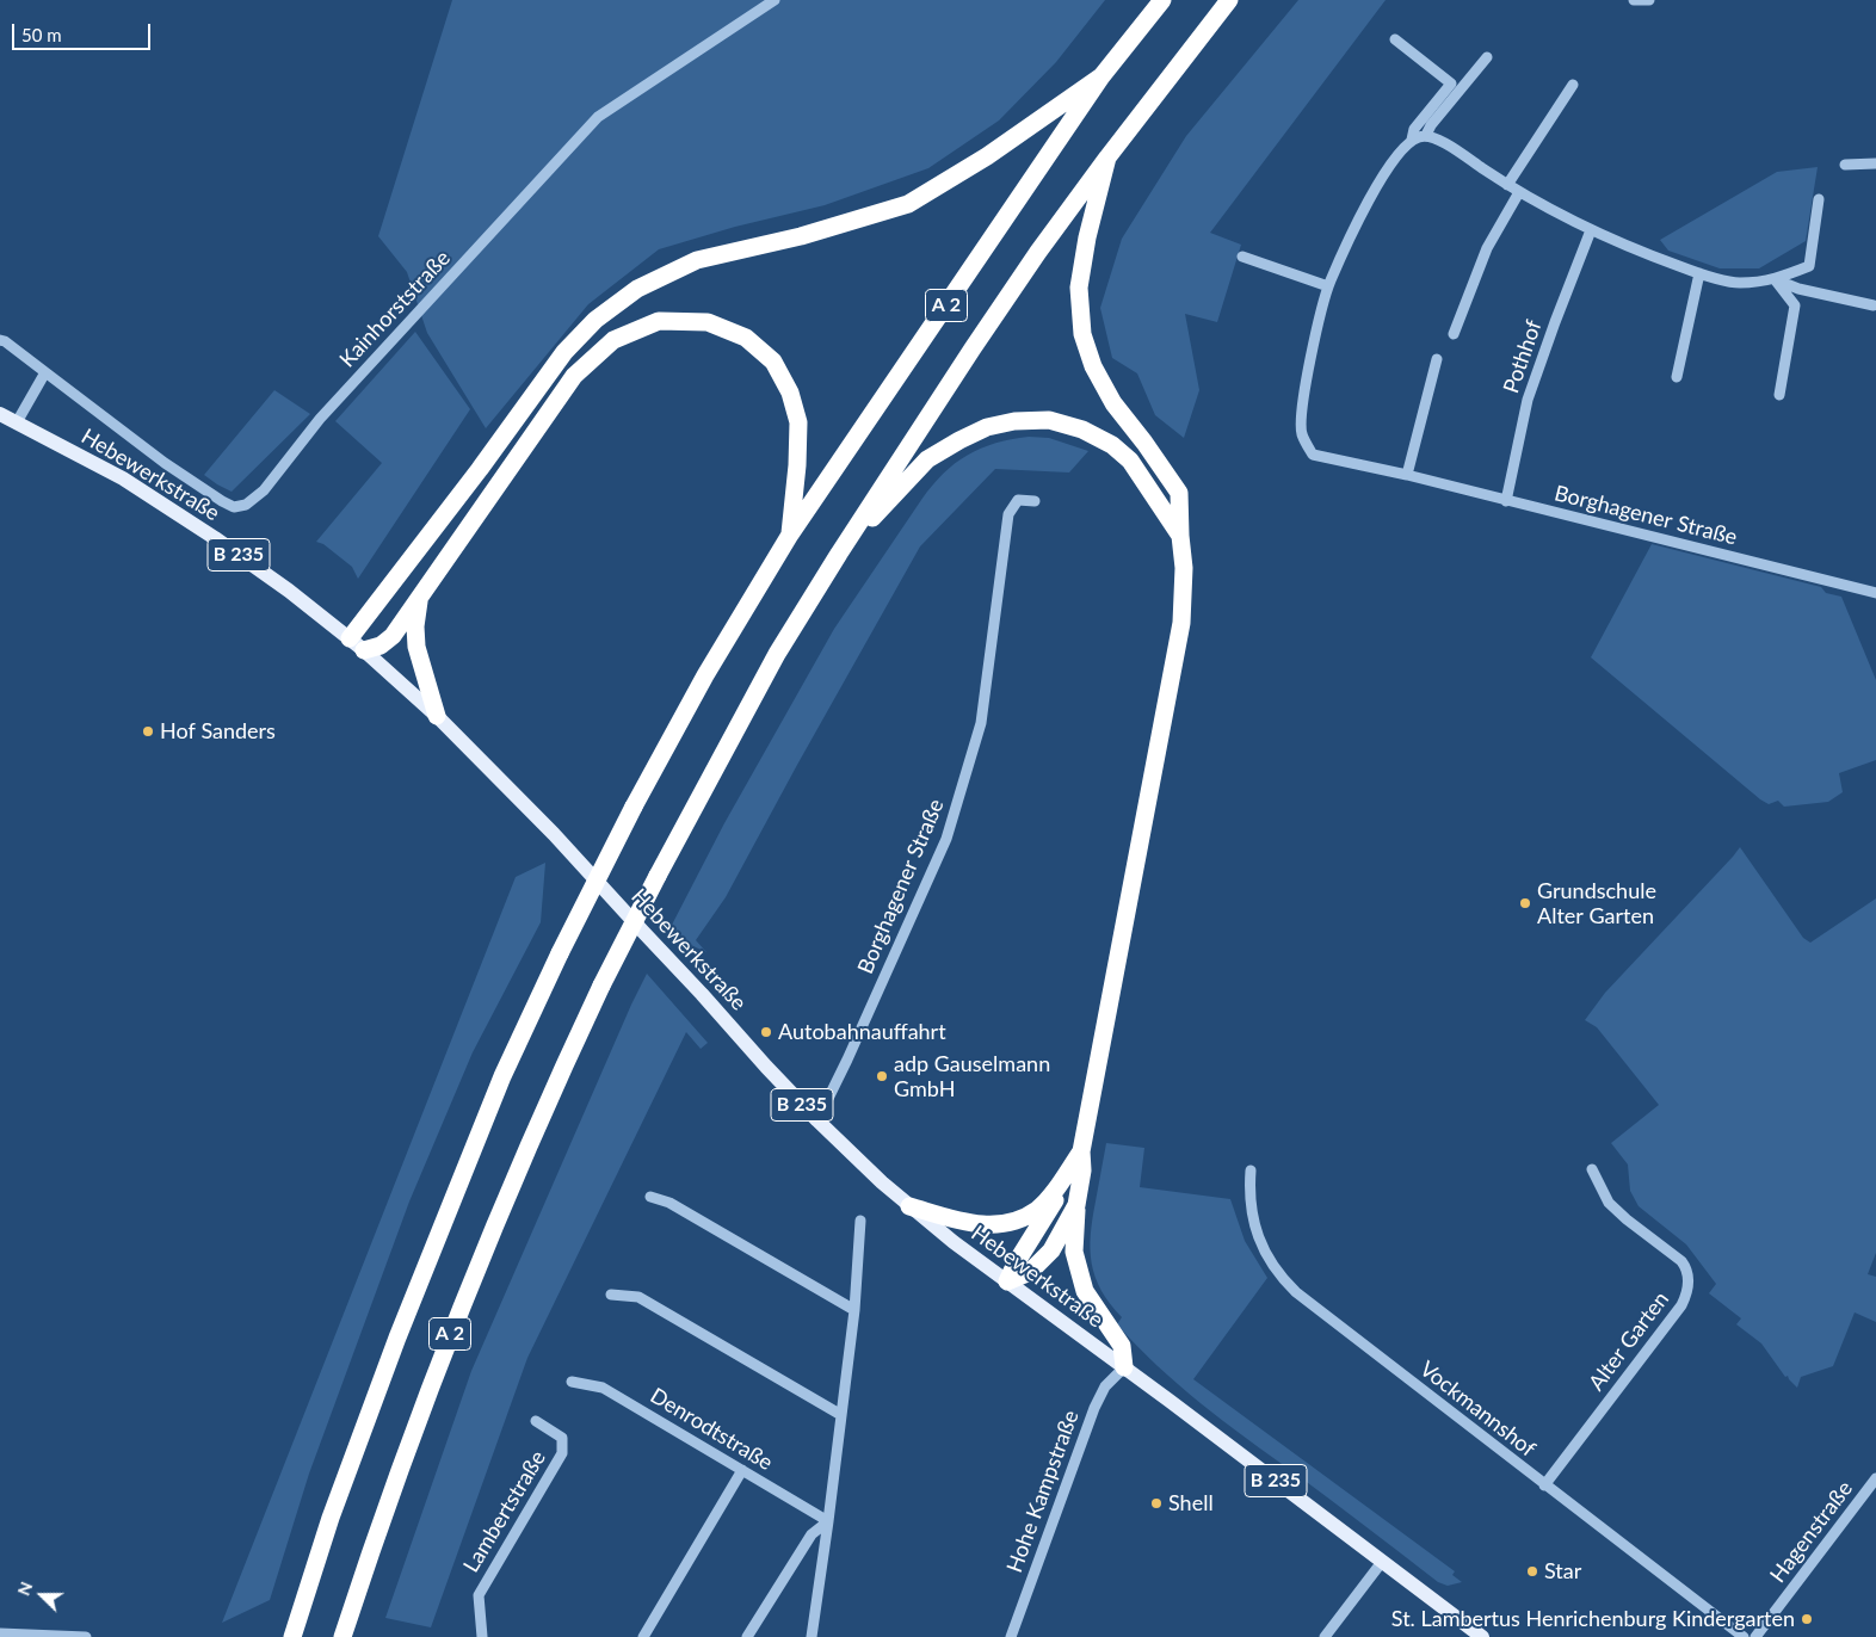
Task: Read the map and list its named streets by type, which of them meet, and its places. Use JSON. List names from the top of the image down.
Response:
{
  "streets": {
    "highway": ["A 2"],
    "main road": ["Hebewerkstraße", "B 235"],
    "street": [
      "Kainhorststraße",
      "Pothhof",
      "Borghagener Straße",
      "Alter Garten",
      "Vockmannshof",
      "Denrodtstraße",
      "Hohe Kampstraße",
      "Lambertstraße",
      "Hagenstraße"
    ]
  },
  "crossings": [
    ["Pothhof", "Borghagener Straße"],
    ["Hebewerkstraße", "Borghagener Straße"],
    ["Hebewerkstraße", "Hohe Kampstraße"],
    ["Alter Garten", "Vockmannshof"]
  ],
  "places": [
    "Hof Sanders",
    "Grundschule Alter Garten",
    "Autobahnauffahrt",
    "adp Gauselmann GmbH",
    "Shell",
    "Star",
    "St. Lambertus Henrichenburg Kindergarten"
  ],
  "scale_bar": "50 m",
  "north": "left"
}
